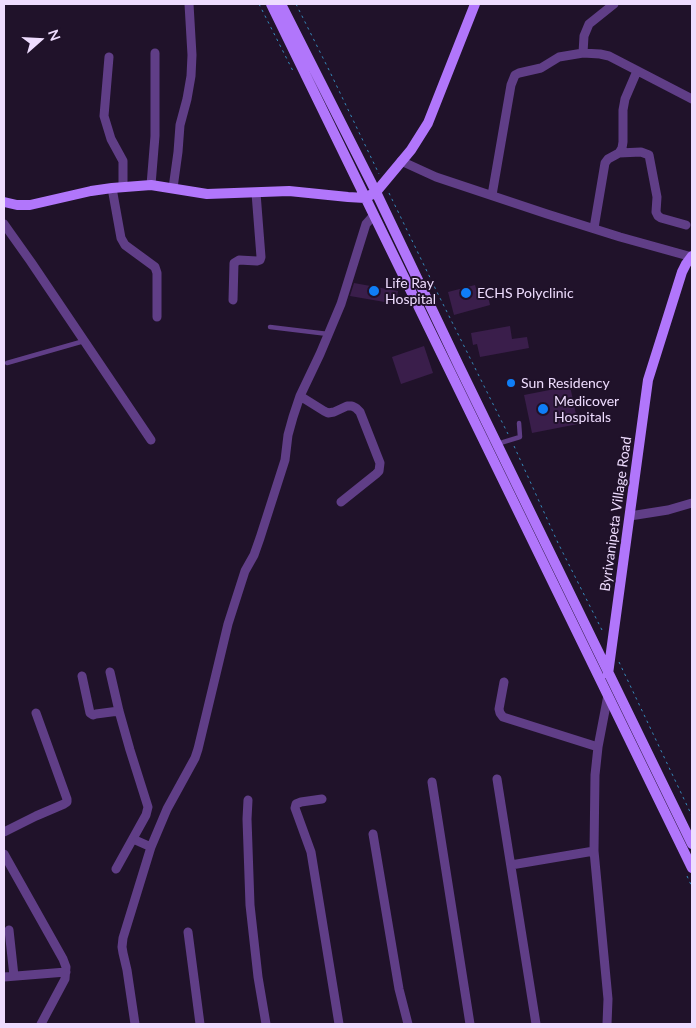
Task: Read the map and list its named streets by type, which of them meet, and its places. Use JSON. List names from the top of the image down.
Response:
{
  "streets": {
    "main road": ["Byrivanipeta Village Road"]
  },
  "places": [
    "Life Ray Hospital",
    "ECHS Polyclinic",
    "Sun Residency",
    "Medicover Hospitals"
  ],
  "north": "right"
}
